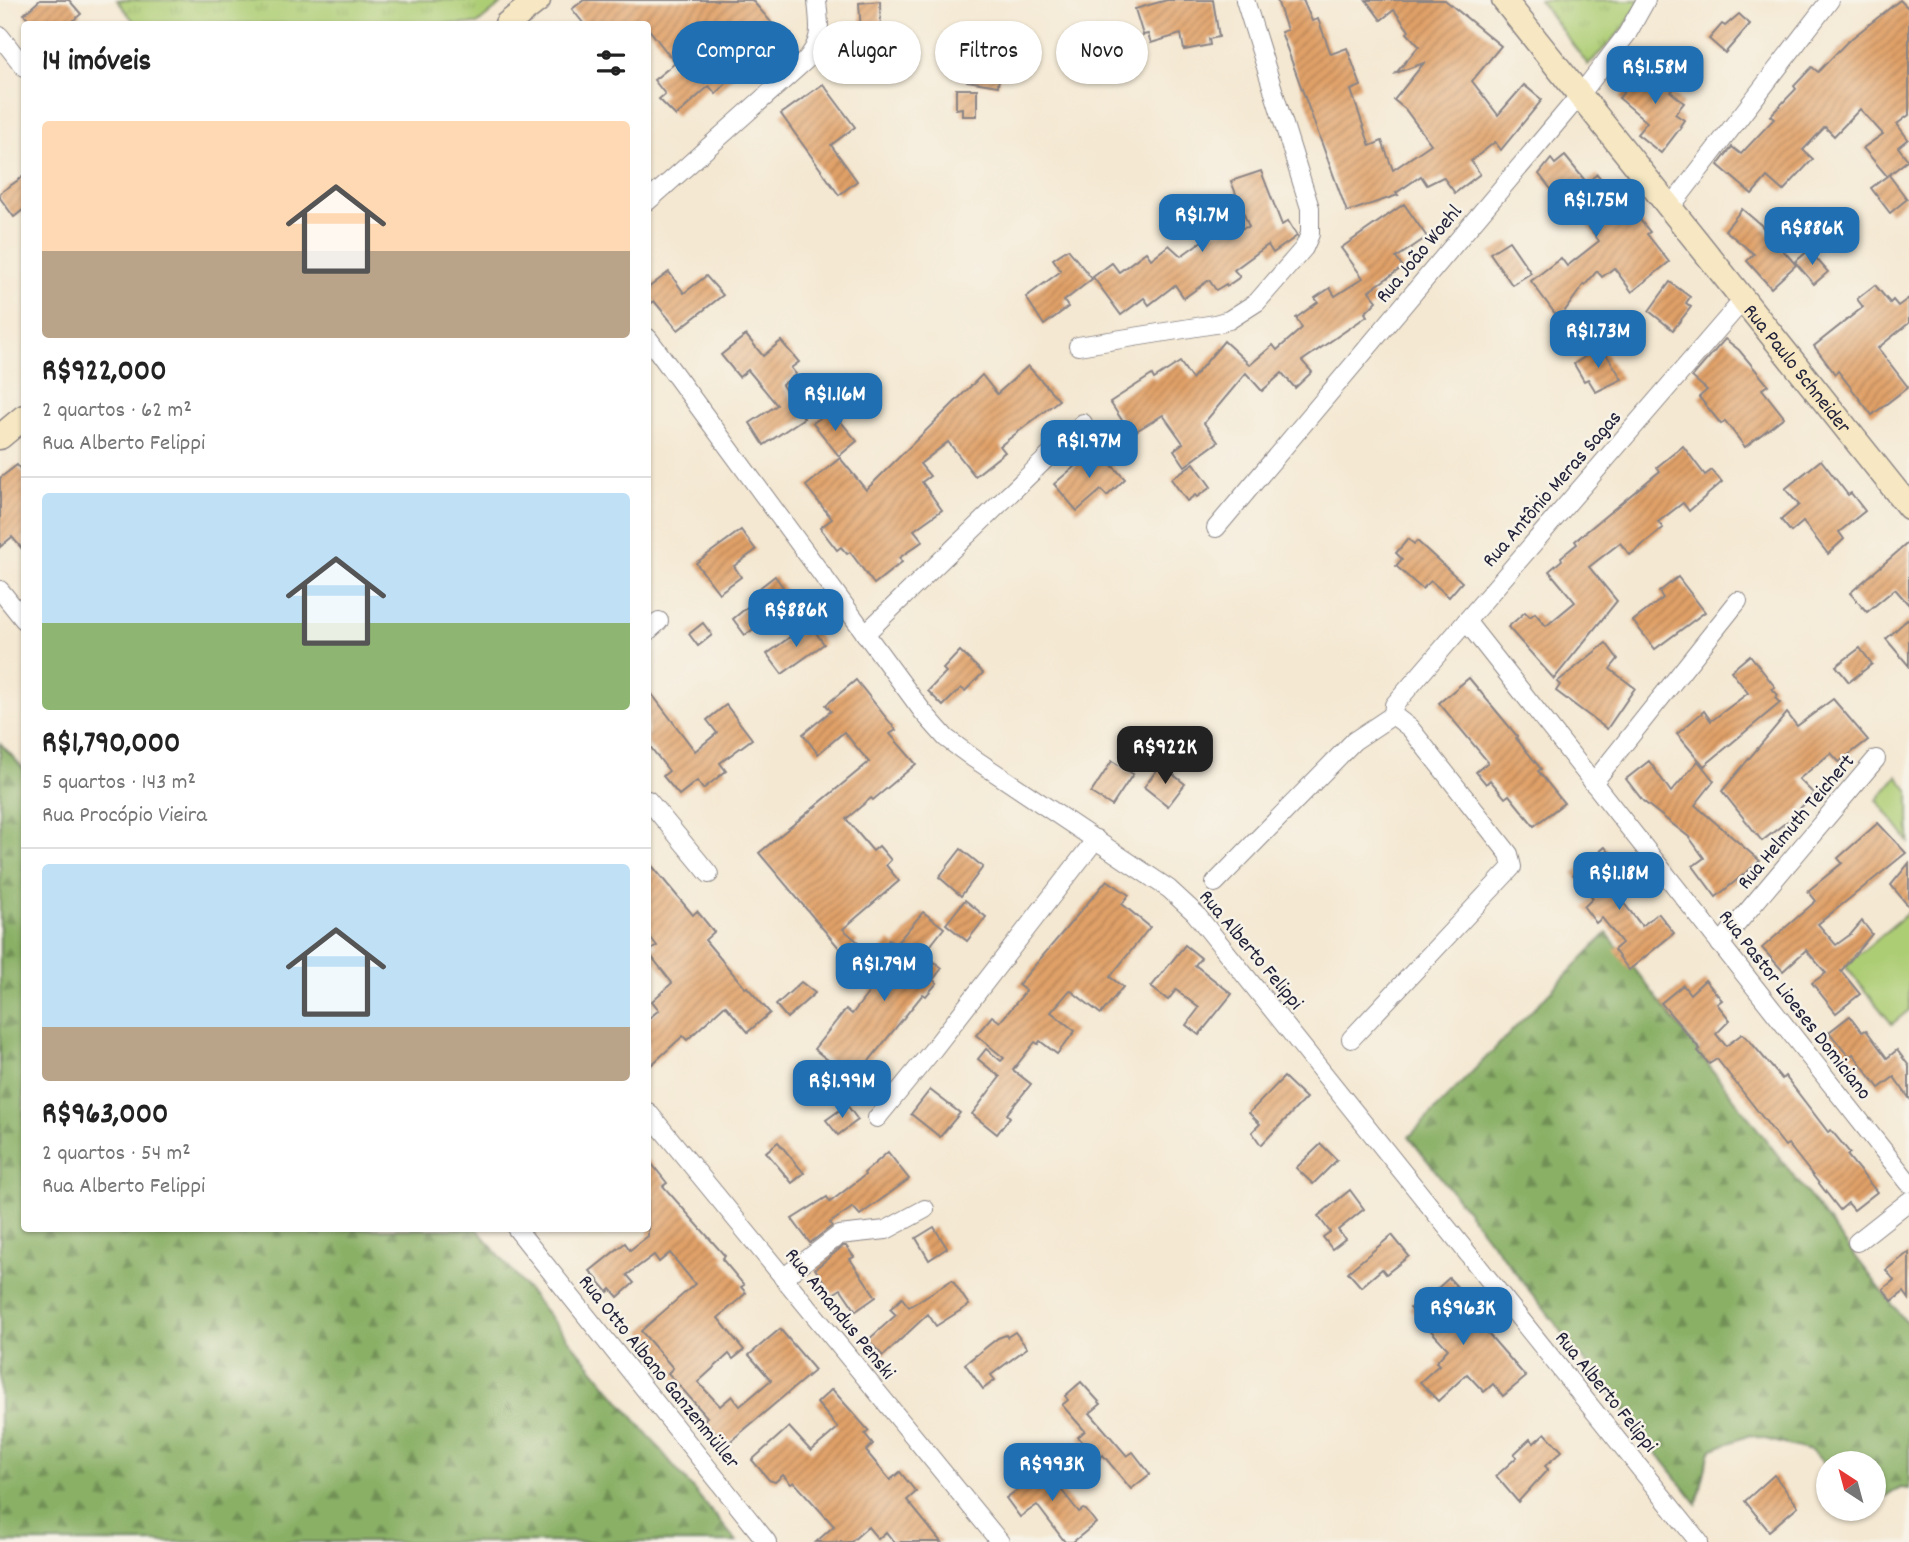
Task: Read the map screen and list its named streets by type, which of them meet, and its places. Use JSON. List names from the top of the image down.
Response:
{
  "streets": {
    "street": [
      "Rua João Woehl",
      "Rua Paulo Schneider",
      "Rua Antônio Meras Sagas",
      "Rua Helmuth Teichert",
      "Rua Alberto Felippi",
      "Rua Pastor Lioeses Domiciano",
      "Rua Amandus Penski",
      "Rua Otto Albano Ganzenmüller"
    ]
  },
  "crossings": [
    ["Rua João Woehl", "Rua Paulo Schneider"],
    ["Rua Paulo Schneider", "Rua Antônio Meras Sagas"],
    ["Rua Antônio Meras Sagas", "Rua Pastor Lioeses Domiciano"],
    ["Rua Helmuth Teichert", "Rua Pastor Lioeses Domiciano"]
  ],
  "north": "top left",
  "page": {
    "chip": [
      "Comprar",
      "Alugar",
      "Filtros",
      "Novo"
    ],
    "heading": "14 imóveis",
    "price": [
      "R$1.58M",
      "R$1.75M",
      "R$1.7M",
      "R$886K",
      "R$1.73M",
      "R$1.16M",
      "R$1.97M",
      "R$886K",
      "R$922K",
      "R$1.18M",
      "R$1.79M",
      "R$1.99M",
      "R$963K",
      "R$993K"
    ],
    "list": [
      {
        "name": "R$922,000",
        "note": "2 quartos · 62 m² · Rua Alberto Felippi"
      },
      {
        "name": "R$1,790,000",
        "note": "5 quartos · 143 m² · Rua Procópio Vieira"
      },
      {
        "name": "R$963,000",
        "note": "2 quartos · 54 m² · Rua Alberto Felippi"
      }
    ]
  }
}
